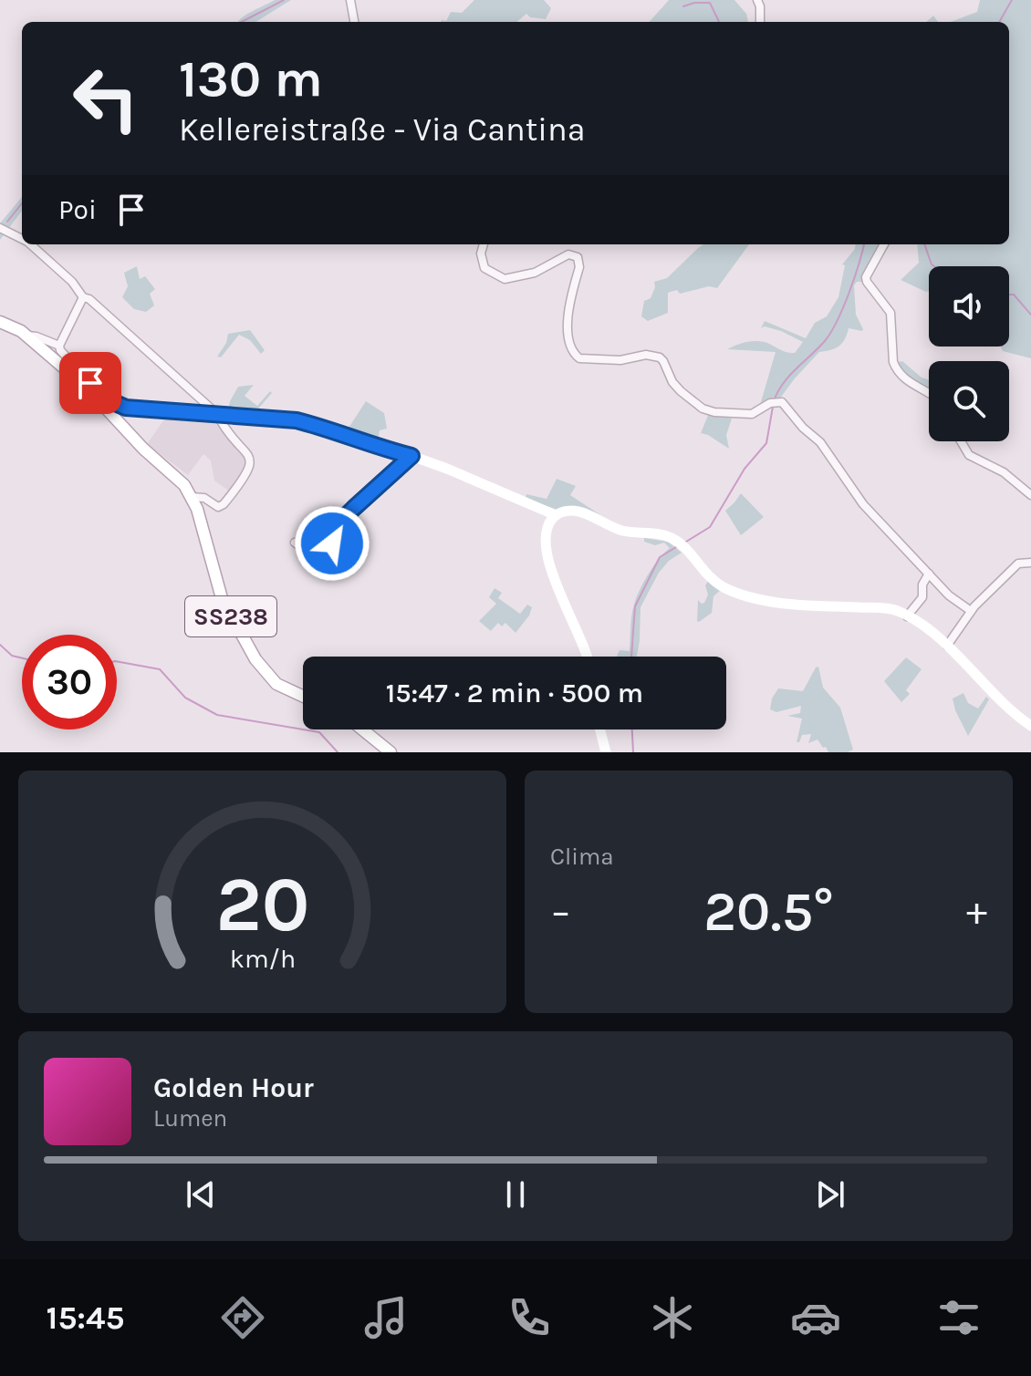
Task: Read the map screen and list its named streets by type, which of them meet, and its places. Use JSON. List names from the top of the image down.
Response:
{
  "streets": {
    "main road": ["SS238"]
  },
  "page": {
    "turn": ["130 m", "Kellereistraße - Via Cantina"],
    "then": "Poi",
    "limit": "30",
    "trip": "15:47 · 2 min · 500 m",
    "tile": "Clima",
    "heat": ["−", "20.5°", "+"],
    "song": ["Golden Hour", "Lumen"],
    "tabs": "15:45",
    "gauge": ["20", "km/h"]
  }
}
